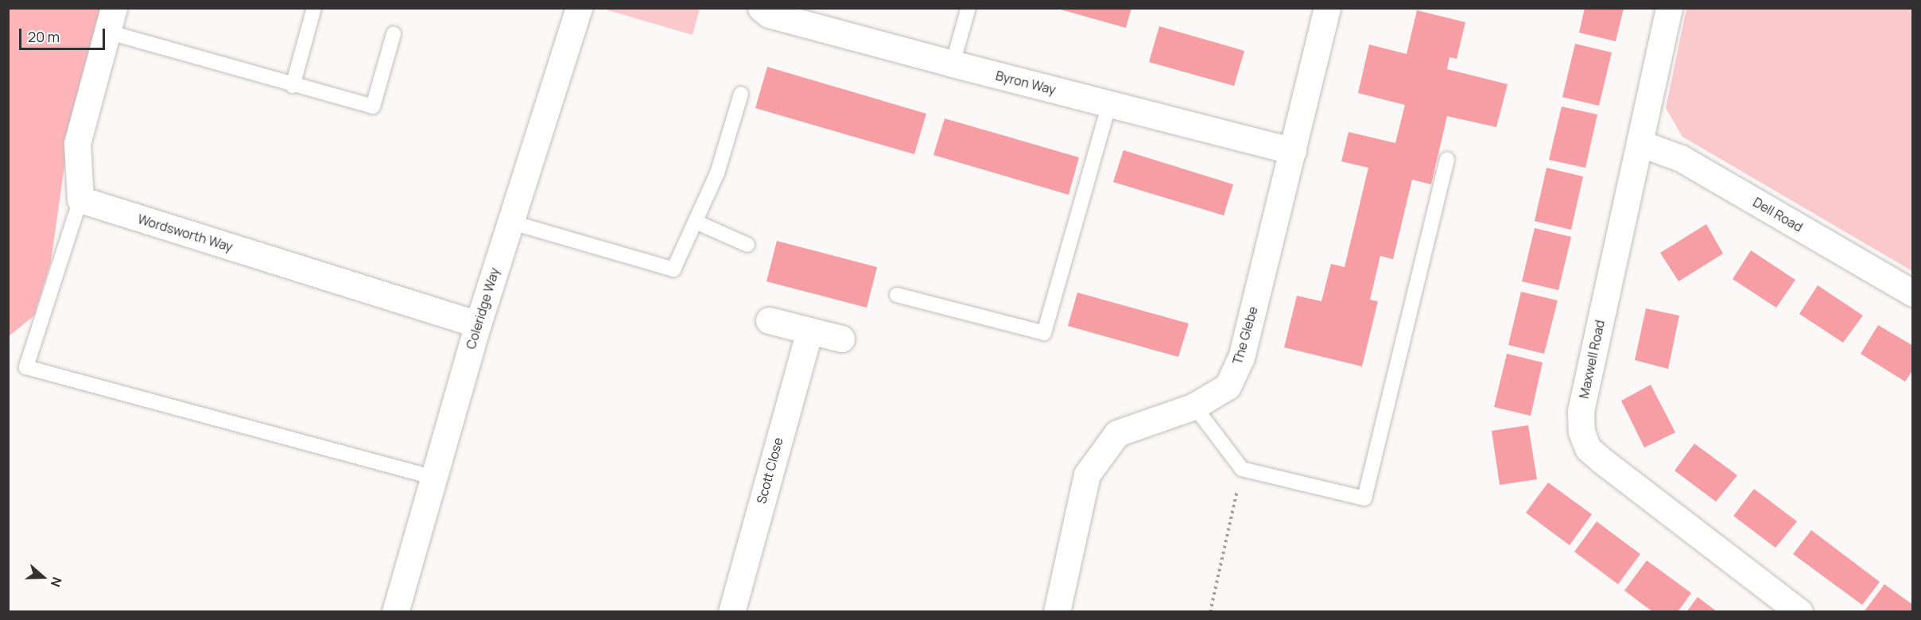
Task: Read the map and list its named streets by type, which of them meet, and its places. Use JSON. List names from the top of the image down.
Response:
{
  "streets": {
    "street": [
      "Byron Way",
      "Dell Road",
      "Wordsworth Way",
      "Coleridge Way",
      "The Glebe",
      "Maxwell Road",
      "Scott Close"
    ]
  },
  "crossings": [
    ["Byron Way", "The Glebe"],
    ["Dell Road", "Maxwell Road"],
    ["Wordsworth Way", "Coleridge Way"]
  ],
  "scale_bar": "20 m",
  "north": "right"
}
